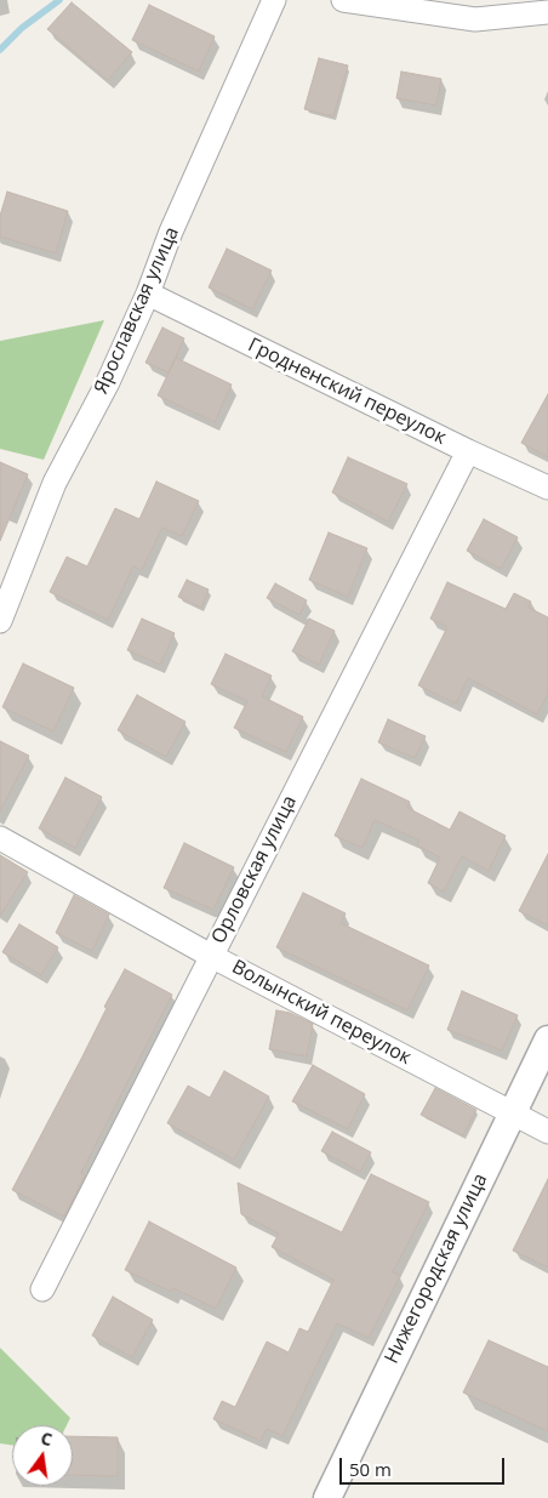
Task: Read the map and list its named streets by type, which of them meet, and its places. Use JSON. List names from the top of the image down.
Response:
{
  "streets": {
    "street": [
      "Ярославская улица",
      "Гродненский переулок",
      "Орловская улица",
      "Волынский переулок",
      "Нижегородская улица"
    ]
  },
  "crossings": [
    ["Ярославская улица", "Гродненский переулок"],
    ["Гродненский переулок", "Орловская улица"],
    ["Орловская улица", "Волынский переулок"],
    ["Волынский переулок", "Нижегородская улица"]
  ],
  "scale_bar": "50 m",
  "north": "top"
}
